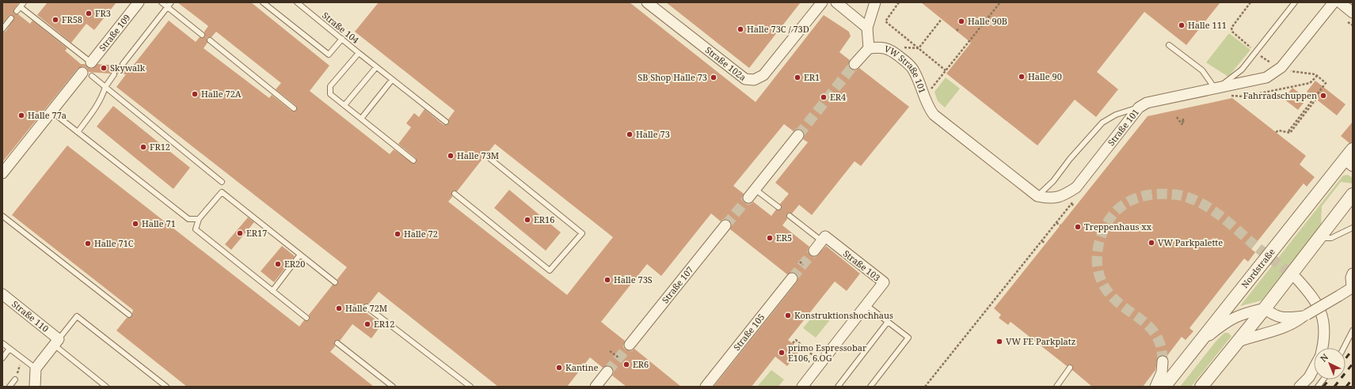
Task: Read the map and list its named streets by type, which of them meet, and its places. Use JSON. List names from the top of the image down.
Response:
{
  "streets": {
    "street": [
      "Straße 109",
      "Straße 102a",
      "VW Straße 101",
      "Straße 101",
      "Straße 103",
      "Nordstraße",
      "Straße 107",
      "Straße 110",
      "Straße 105"
    ],
    "lane": ["Straße 104"]
  },
  "crossings": [
    ["VW Straße 101", "Straße 101"]
  ],
  "places": [
    "FR3",
    "FR58",
    "Halle 90B",
    "Halle 111",
    "Halle 73C / 73D",
    "Skywalk",
    "Halle 90",
    "SB Shop Halle 73",
    "ER1",
    "Halle 72A",
    "Fahrradschuppen",
    "ER4",
    "Halle 77a",
    "Halle 73",
    "FR12",
    "Halle 73M",
    "ER16",
    "Halle 71",
    "Treppenhaus xx",
    "ER17",
    "Halle 72",
    "ER5",
    "VW Parkpalette",
    "Halle 71C",
    "ER20",
    "Halle 73S",
    "Halle 72M",
    "Konstruktionshochhaus",
    "ER12",
    "VW FE Parkplatz",
    "primo Espressobar E106, 6.OG",
    "ER6",
    "Kantine"
  ],
  "north": "top left"
}
